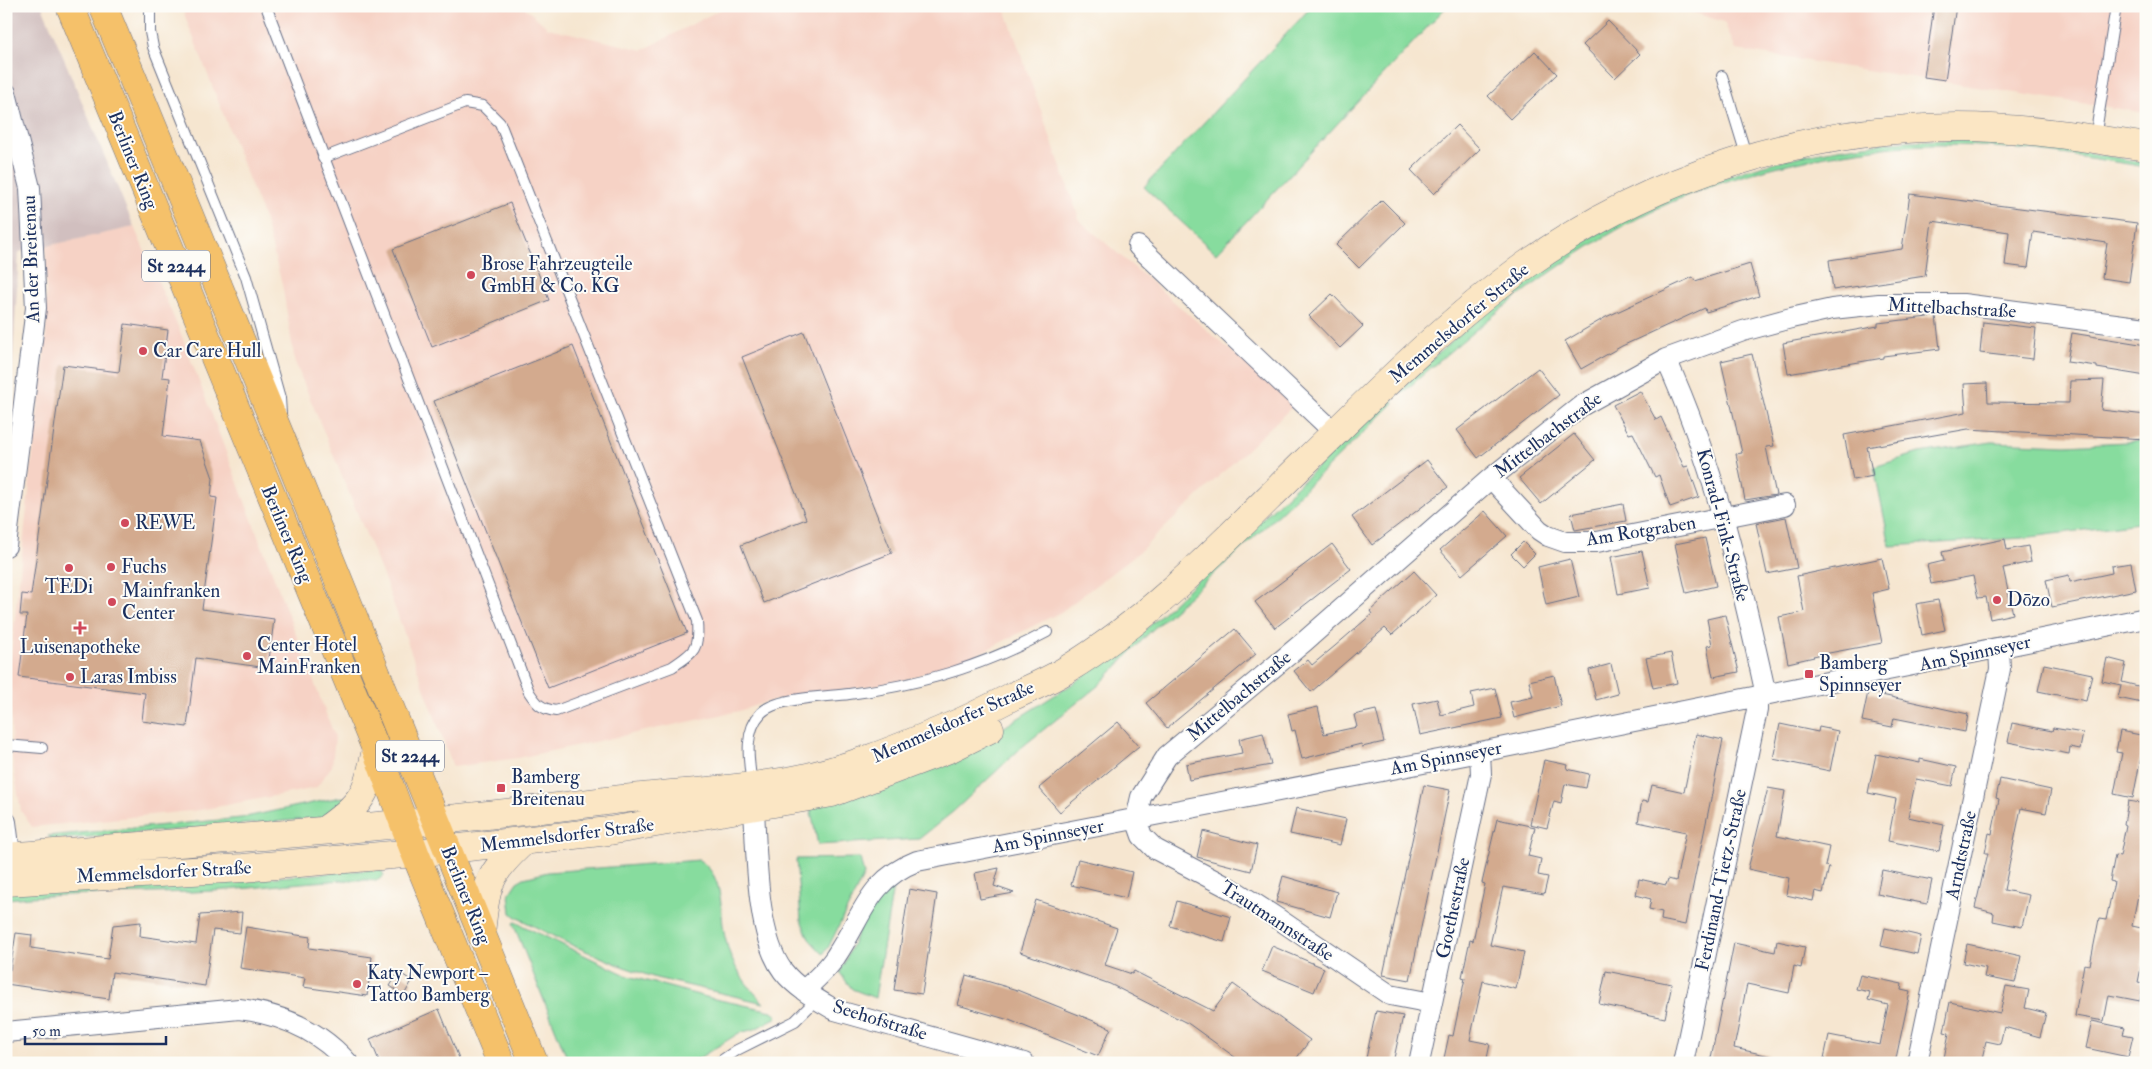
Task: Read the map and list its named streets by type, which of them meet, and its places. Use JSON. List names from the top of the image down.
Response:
{
  "streets": {
    "main road": ["Berliner Ring", "St 2244", "Memmelsdorfer Straße"],
    "street": [
      "An der Breitenau",
      "Mittelbachstraße",
      "Konrad-Fink-Straße",
      "Am Rotgraben",
      "Am Spinnseyer",
      "Arndtstraße",
      "Ferdinand-Tietz-Straße",
      "Goethestraße",
      "Trautmannstraße",
      "Seehofstraße"
    ]
  },
  "crossings": [
    ["Berliner Ring", "Memmelsdorfer Straße"],
    ["Mittelbachstraße", "Konrad-Fink-Straße"],
    ["Mittelbachstraße", "Am Rotgraben"],
    ["Mittelbachstraße", "Am Spinnseyer"],
    ["Mittelbachstraße", "Trautmannstraße"],
    ["Memmelsdorfer Straße", "Seehofstraße"],
    ["Konrad-Fink-Straße", "Am Rotgraben"],
    ["Konrad-Fink-Straße", "Am Spinnseyer"],
    ["Konrad-Fink-Straße", "Ferdinand-Tietz-Straße"],
    ["Am Spinnseyer", "Arndtstraße"],
    ["Am Spinnseyer", "Ferdinand-Tietz-Straße"],
    ["Am Spinnseyer", "Goethestraße"],
    ["Am Spinnseyer", "Trautmannstraße"],
    ["Am Spinnseyer", "Seehofstraße"],
    ["Goethestraße", "Trautmannstraße"]
  ],
  "places": {
    "other": [
      "Brose Fahrzeugteile GmbH & Co. KG",
      "Car Care Hull",
      "REWE",
      "Fuchs",
      "TEDi",
      "Dōzo",
      "Mainfranken Center",
      "Center Hotel MainFranken",
      "Laras Imbiss",
      "Katy Newport – Tattoo Bamberg"
    ],
    "health": ["Luisenapotheke"],
    "transit": ["Bamberg Spinnseyer", "Bamberg Breitenau"]
  },
  "scale_bar": "50 m"
}
